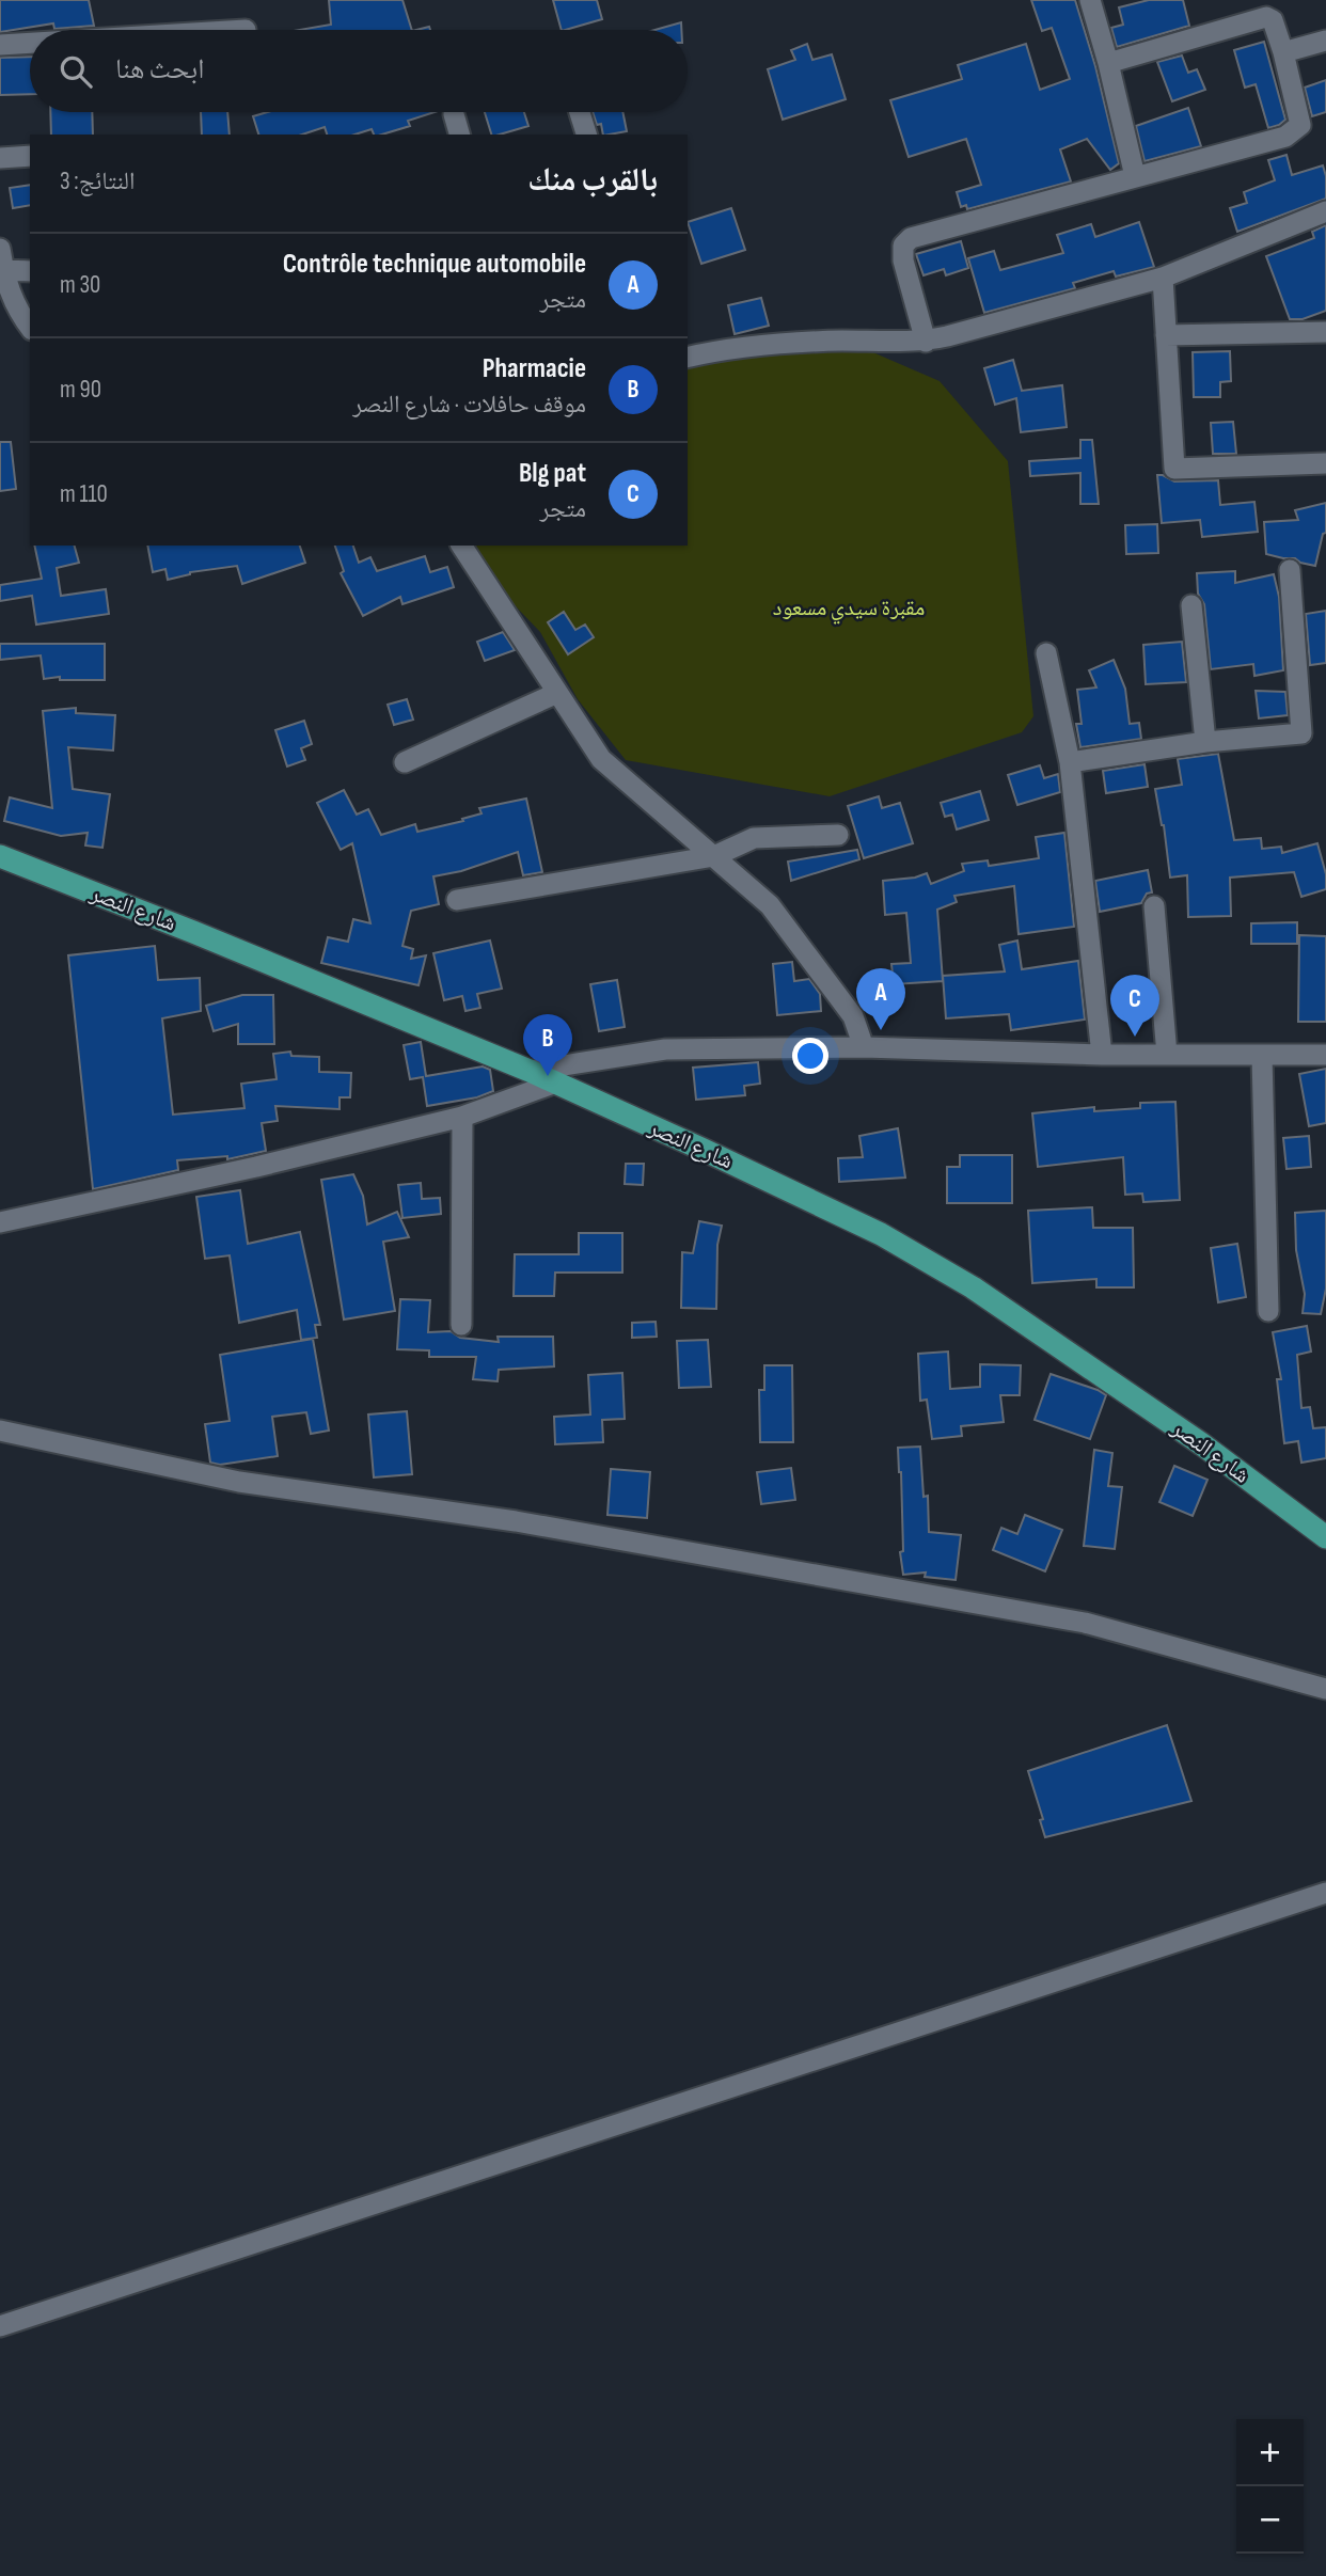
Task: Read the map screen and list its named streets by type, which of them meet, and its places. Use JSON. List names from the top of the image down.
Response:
{
  "streets": {
    "main road": ["شارع النصر"]
  },
  "parks": ["مقبرة سيدي مسعود"],
  "page": {
    "search": "ابحث هنا",
    "heading": ["بالقرب منك", "النتائج: 3"],
    "list": [
      {
        "mark": "A",
        "name": "Contrôle technique automobile",
        "note": "متجر",
        "value": "30 m"
      },
      {
        "mark": "B",
        "name": "Pharmacie",
        "note": "موقف حافلات · شارع النصر",
        "value": "90 m"
      },
      {
        "mark": "C",
        "name": "Blg pat",
        "note": "متجر",
        "value": "110 m"
      }
    ],
    "pins": ["A", "C", "B"],
    "map_buttons": ["+", "−"]
  }
}
